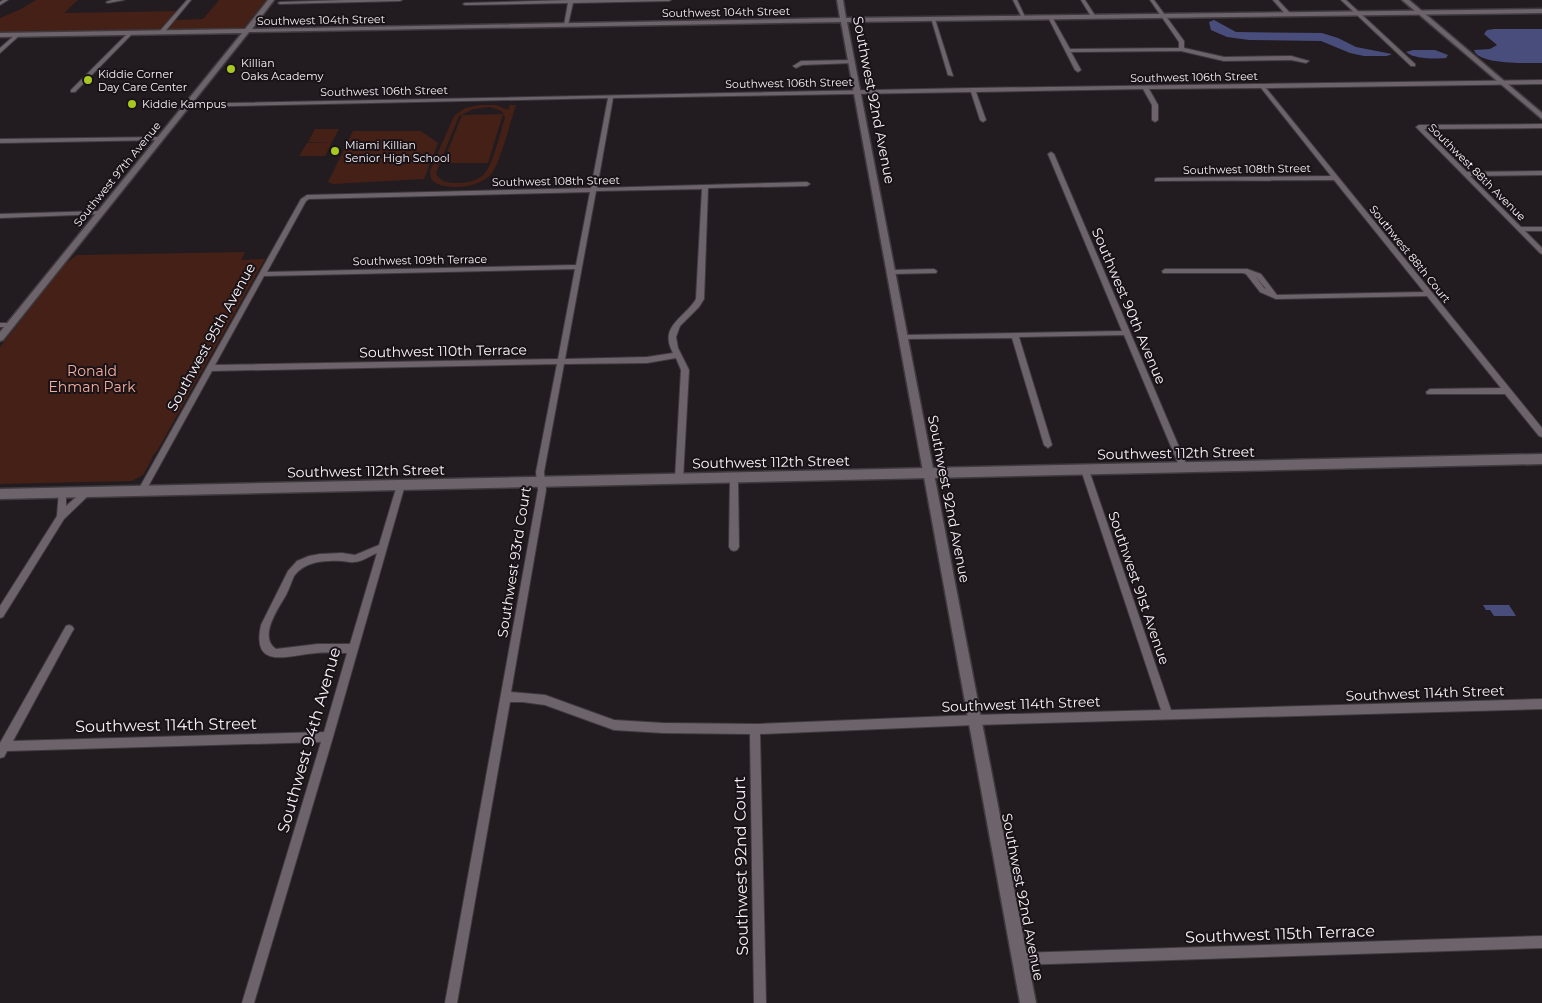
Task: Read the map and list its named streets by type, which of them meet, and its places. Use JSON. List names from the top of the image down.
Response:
{
  "streets": {
    "main road": ["Southwest 112th Street"],
    "street": [
      "Southwest 104th Street",
      "Southwest 106th Street",
      "Southwest 92nd Avenue",
      "Southwest 108th Street",
      "Southwest 88th Avenue",
      "Southwest 97th Avenue",
      "Southwest 88th Court",
      "Southwest 109th Terrace",
      "Southwest 90th Avenue",
      "Southwest 95th Avenue",
      "Southwest 110th Terrace",
      "Southwest 93rd Court",
      "Southwest 91st Avenue",
      "Southwest 114th Street",
      "Southwest 94th Avenue",
      "Southwest 92nd Court",
      "Southwest 115th Terrace"
    ]
  },
  "crossings": [
    ["Southwest 104th Street", "Southwest 92nd Avenue"],
    ["Southwest 104th Street", "Southwest 97th Avenue"],
    ["Southwest 106th Street", "Southwest 92nd Avenue"],
    ["Southwest 106th Street", "Southwest 97th Avenue"],
    ["Southwest 106th Street", "Southwest 88th Court"],
    ["Southwest 106th Street", "Southwest 93rd Court"],
    ["Southwest 92nd Avenue", "Southwest 112th Street"],
    ["Southwest 92nd Avenue", "Southwest 114th Street"],
    ["Southwest 92nd Avenue", "Southwest 115th Terrace"],
    ["Southwest 108th Street", "Southwest 88th Court"],
    ["Southwest 108th Street", "Southwest 95th Avenue"],
    ["Southwest 108th Street", "Southwest 93rd Court"],
    ["Southwest 109th Terrace", "Southwest 95th Avenue"],
    ["Southwest 109th Terrace", "Southwest 93rd Court"],
    ["Southwest 90th Avenue", "Southwest 112th Street"],
    ["Southwest 95th Avenue", "Southwest 110th Terrace"],
    ["Southwest 95th Avenue", "Southwest 112th Street"],
    ["Southwest 110th Terrace", "Southwest 93rd Court"],
    ["Southwest 112th Street", "Southwest 93rd Court"],
    ["Southwest 112th Street", "Southwest 91st Avenue"],
    ["Southwest 112th Street", "Southwest 94th Avenue"],
    ["Southwest 93rd Court", "Southwest 114th Street"],
    ["Southwest 91st Avenue", "Southwest 114th Street"],
    ["Southwest 114th Street", "Southwest 94th Avenue"],
    ["Southwest 114th Street", "Southwest 92nd Court"]
  ],
  "parks": ["Ronald Ehman Park"],
  "places": [
    "Killian Oaks Academy",
    "Kiddie Corner Day Care Center",
    "Kiddie Kampus",
    "Miami Killian Senior High School"
  ]
}
